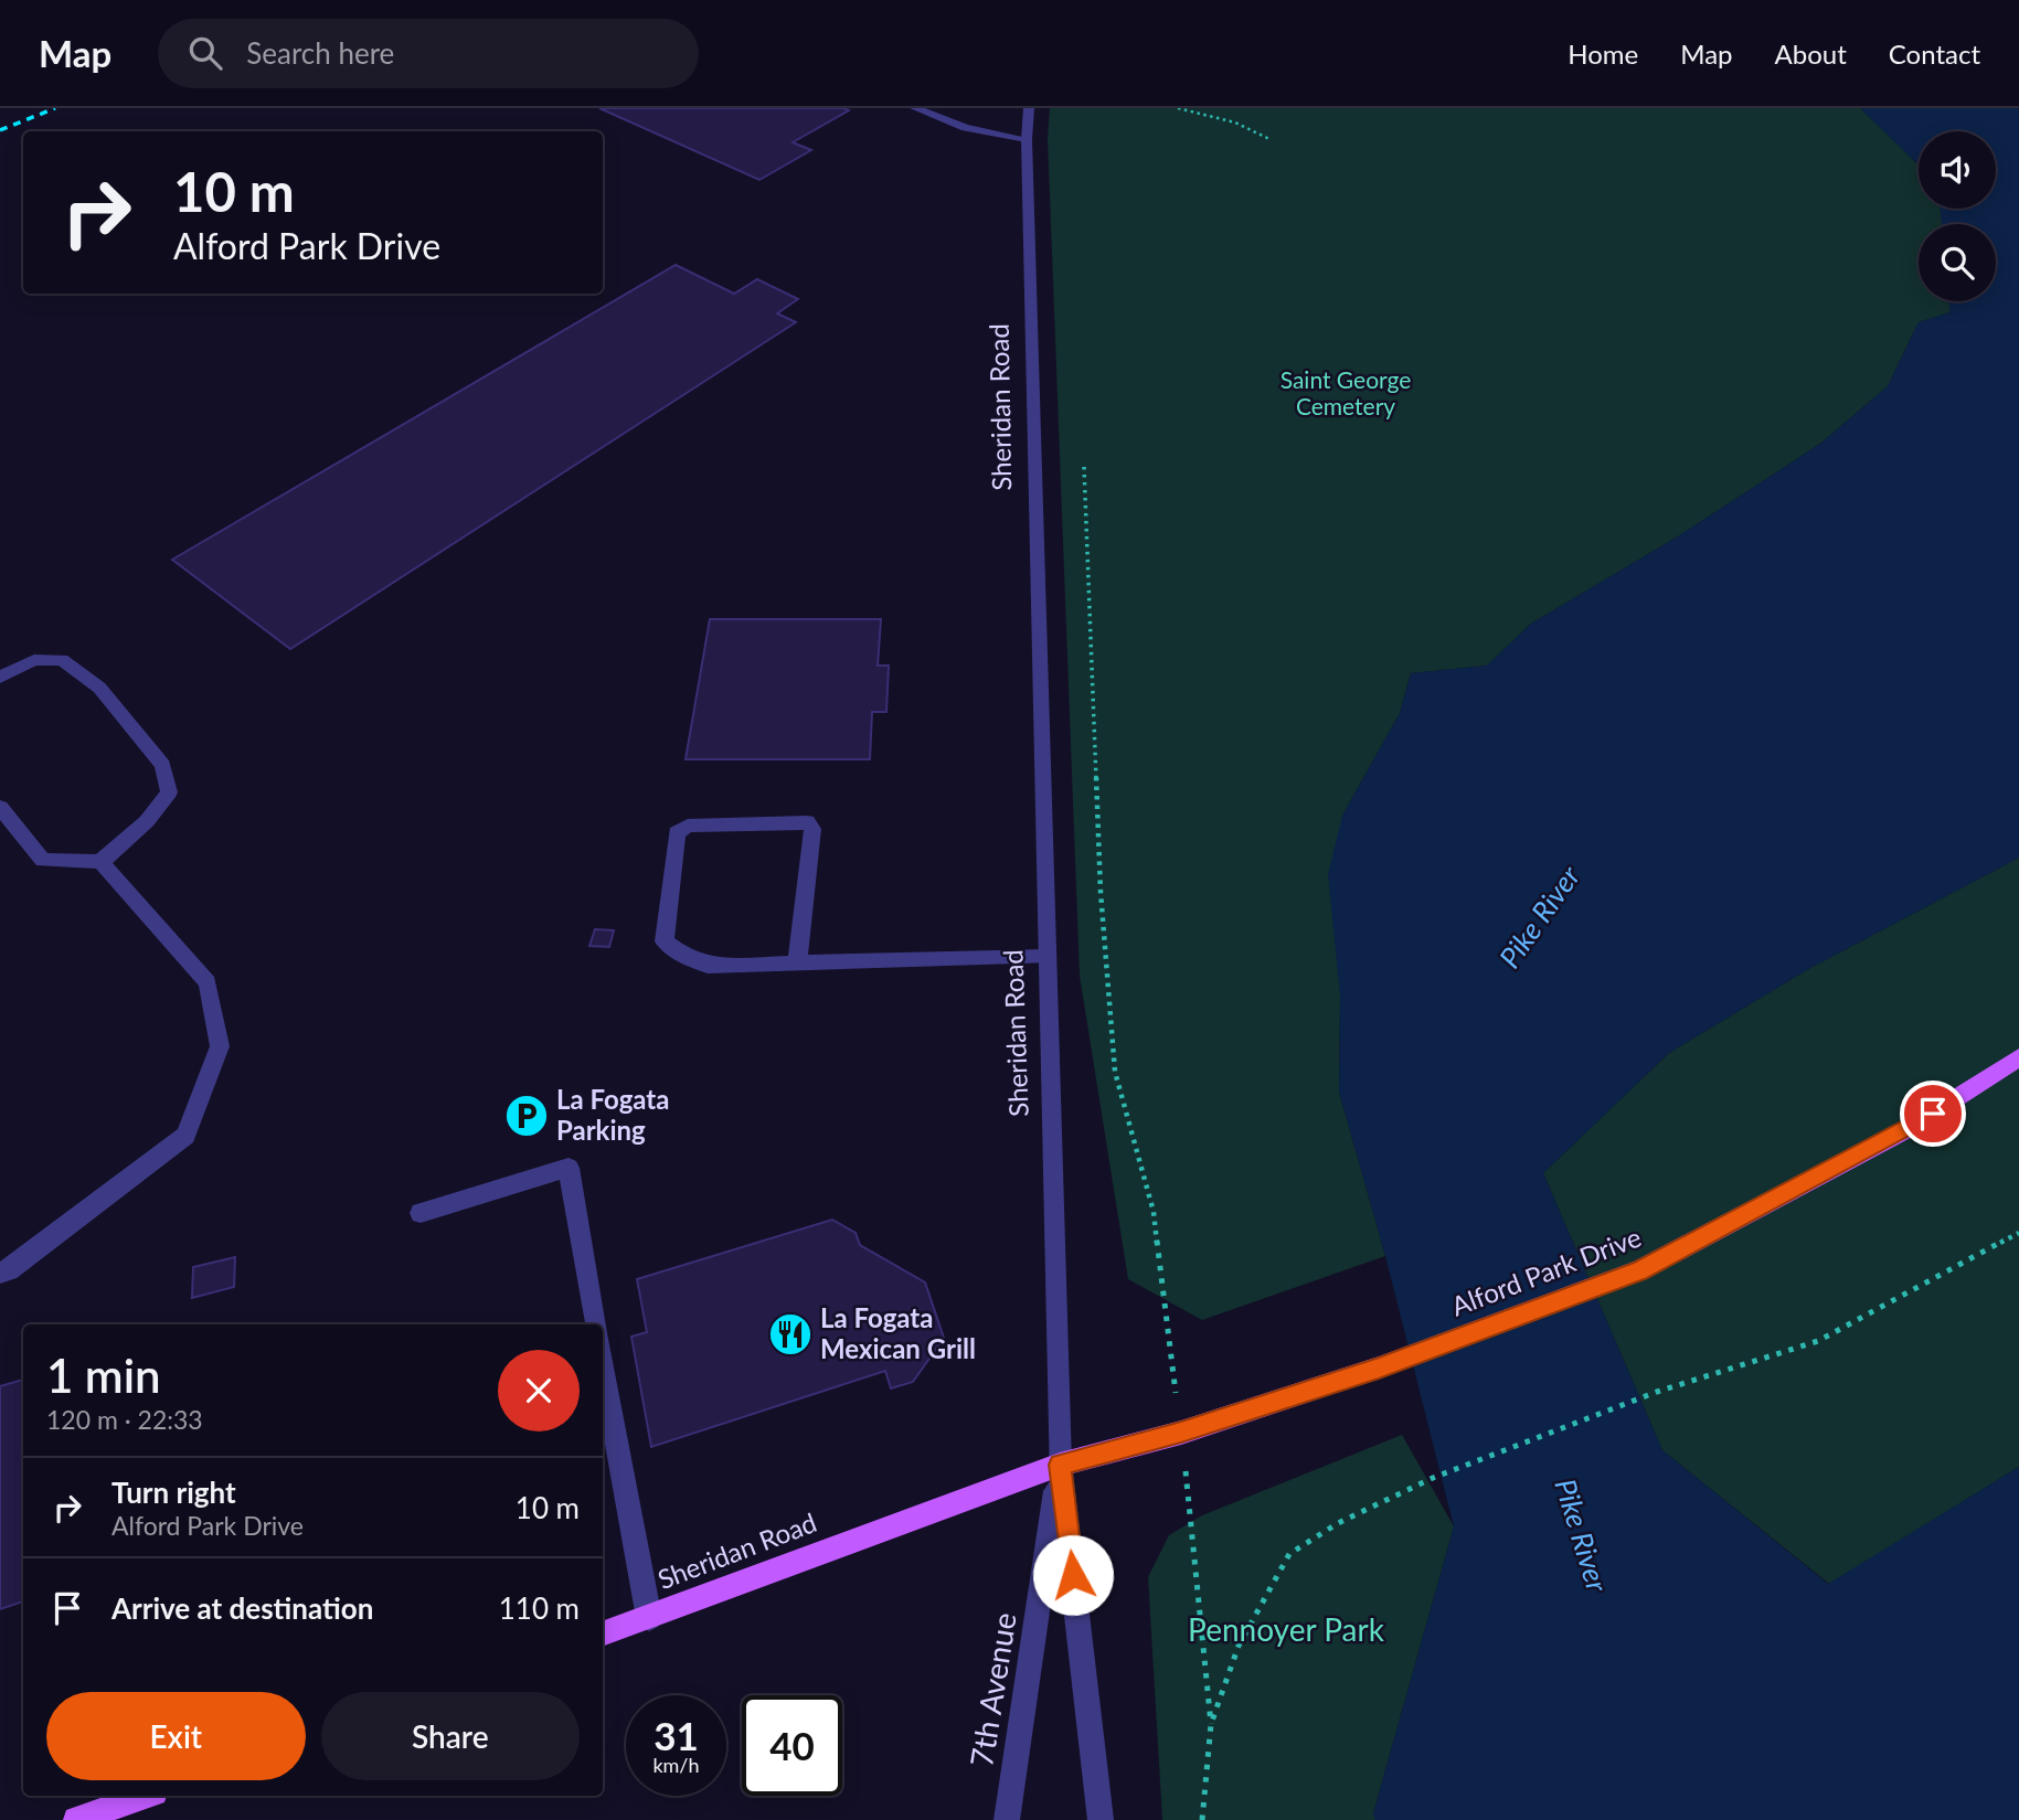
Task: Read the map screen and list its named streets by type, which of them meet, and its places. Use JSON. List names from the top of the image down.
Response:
{
  "streets": {
    "main road": ["Sheridan Road", "Alford Park Drive"],
    "street": ["7th Avenue"]
  },
  "crossings": [
    ["Sheridan Road", "Alford Park Drive"],
    ["Sheridan Road", "7th Avenue"],
    ["Alford Park Drive", "7th Avenue"]
  ],
  "water": ["Pike River"],
  "parks": ["Saint George Cemetery", "Pennoyer Park"],
  "places": {
    "parking": ["La Fogata Parking"],
    "restaurant": ["La Fogata Mexican Grill"]
  },
  "page": {
    "header": "Map",
    "search": "Search here",
    "nav": [
      "Home",
      "Map",
      "About",
      "Contact"
    ],
    "turn": ["10 m", "Alford Park Drive"],
    "heading": ["1 min", "120 m · 22:33"],
    "list": [
      {
        "name": "Turn right",
        "note": "Alford Park Drive",
        "value": "10 m"
      },
      {
        "name": "Arrive at destination",
        "value": "110 m"
      }
    ],
    "buttons": ["Exit", "Share"],
    "speed": "31 km/h",
    "limit": "40"
  }
}
